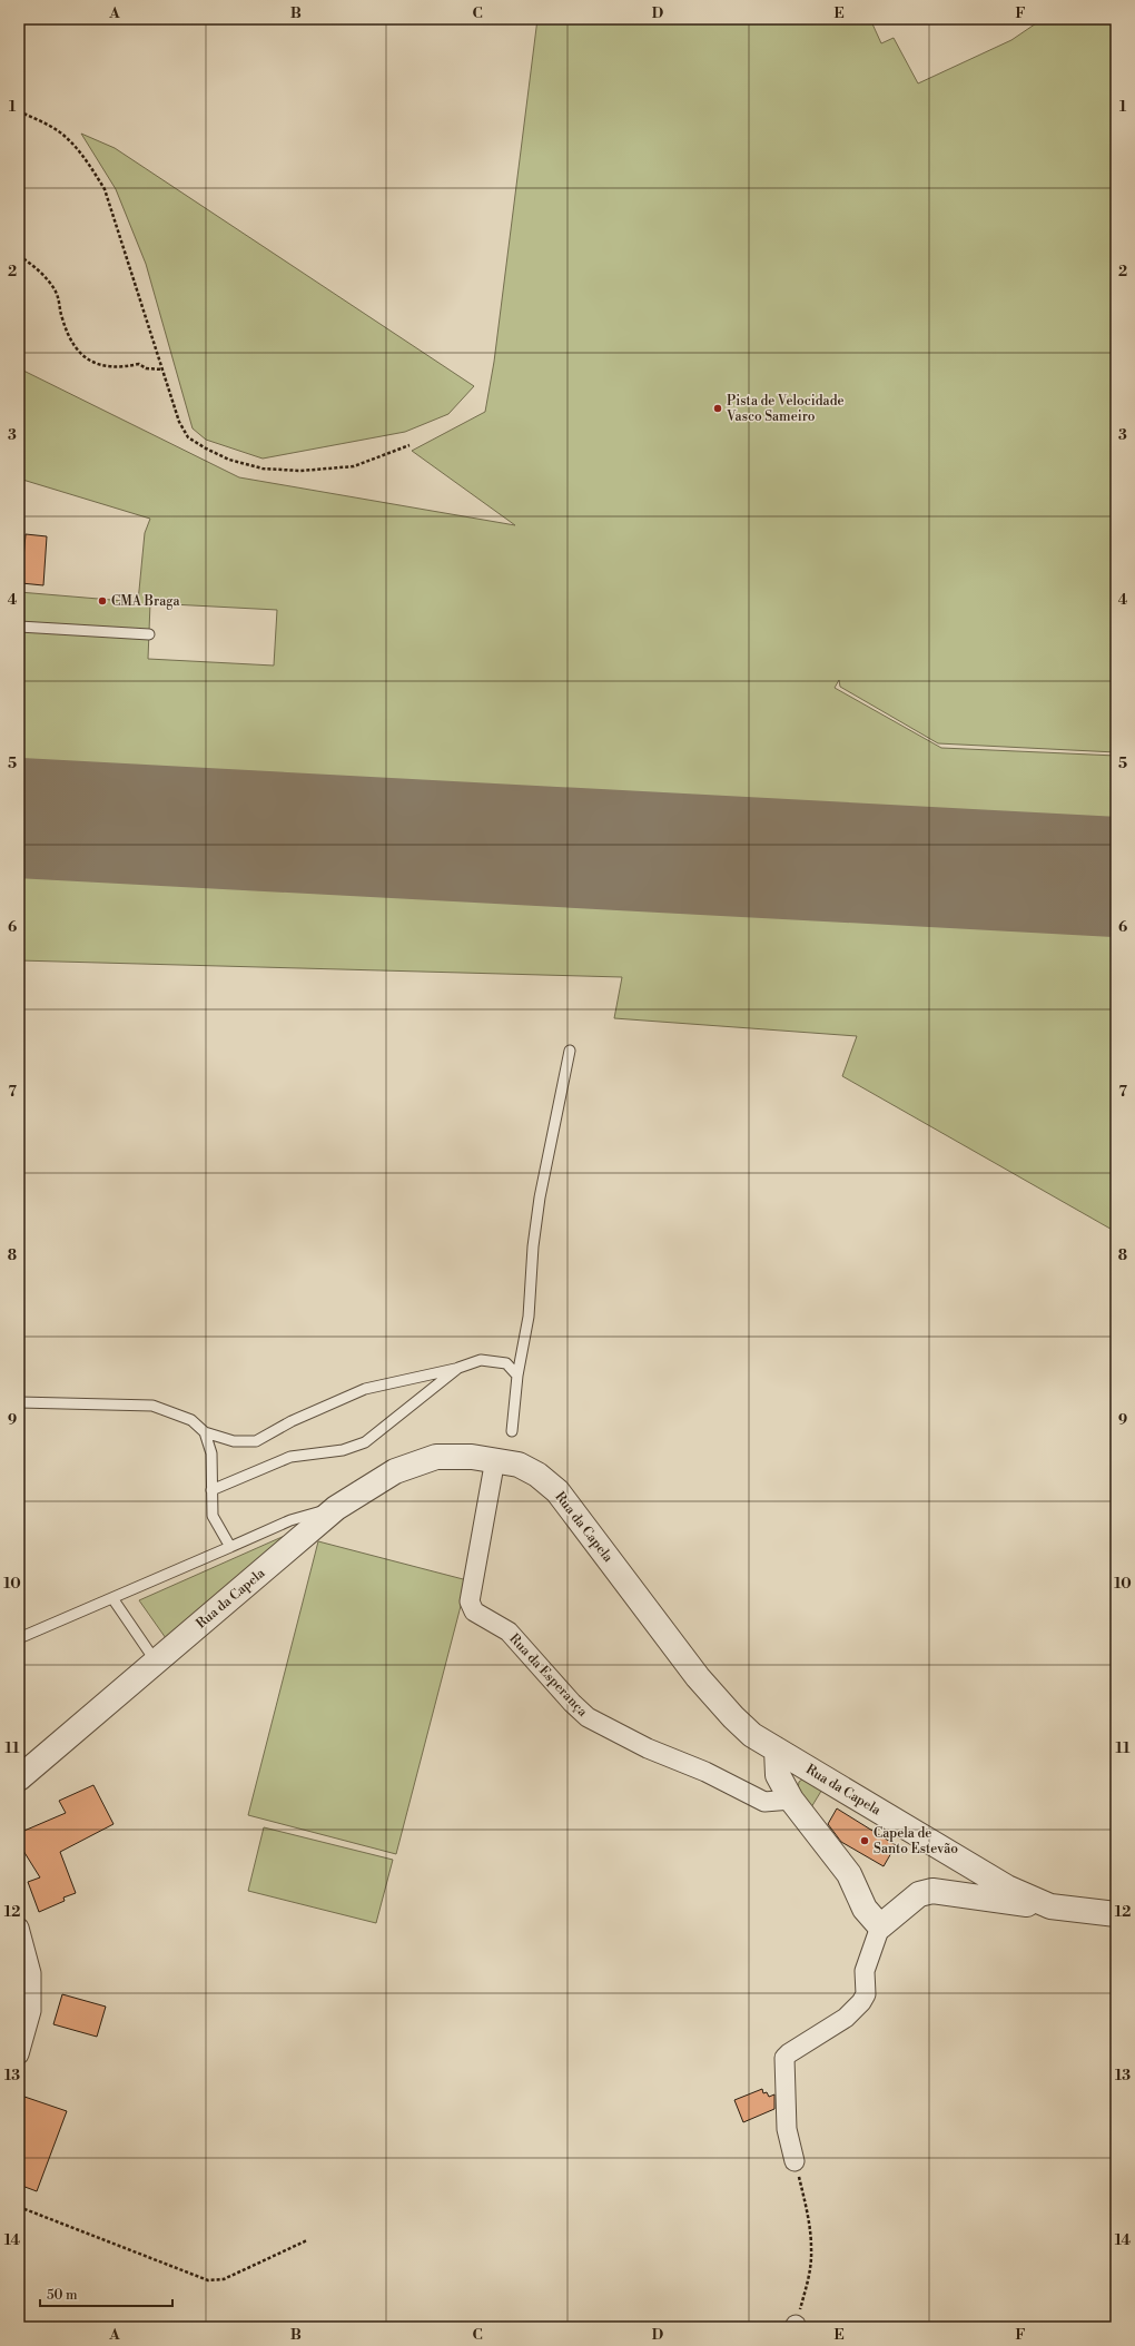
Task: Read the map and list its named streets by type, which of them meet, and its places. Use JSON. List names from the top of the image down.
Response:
{
  "streets": {
    "street": ["Rua da Capela", "Rua da Esperança"]
  },
  "crossings": [
    ["Rua da Capela", "Rua da Esperança"]
  ],
  "places": ["Pista de Velocidade Vasco Sameiro", "CMA Braga", "Capela de Santo Estevão"],
  "scale_bar": "50 m",
  "grid": {
    "columns": [
      "A",
      "B",
      "C",
      "D",
      "E",
      "F"
    ],
    "rows": [
      "1",
      "2",
      "3",
      "4",
      "5",
      "6",
      "7",
      "8",
      "9",
      "10",
      "11",
      "12",
      "13",
      "14"
    ]
  }
}
